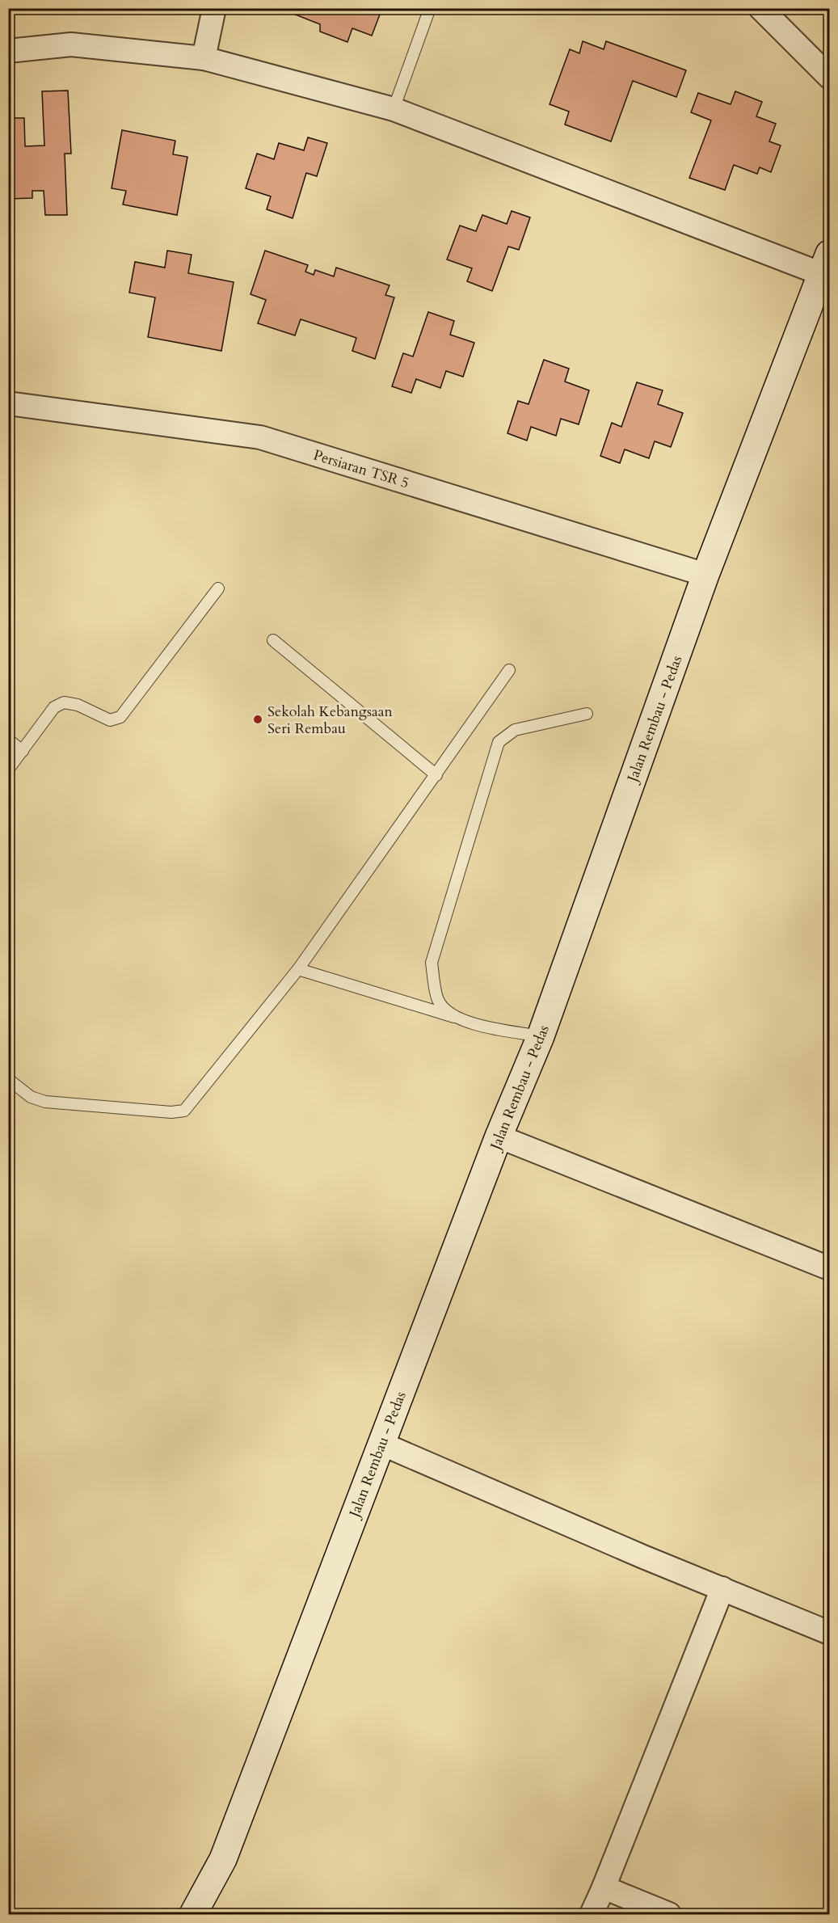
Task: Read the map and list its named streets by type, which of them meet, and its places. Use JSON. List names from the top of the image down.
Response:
{
  "streets": {
    "main road": ["Jalan Rembau - Pedas"],
    "street": ["Persiaran TSR 5"]
  },
  "crossings": [
    ["Persiaran TSR 5", "Jalan Rembau - Pedas"]
  ],
  "places": ["Sekolah Kebangsaan Seri Rembau"]
}
